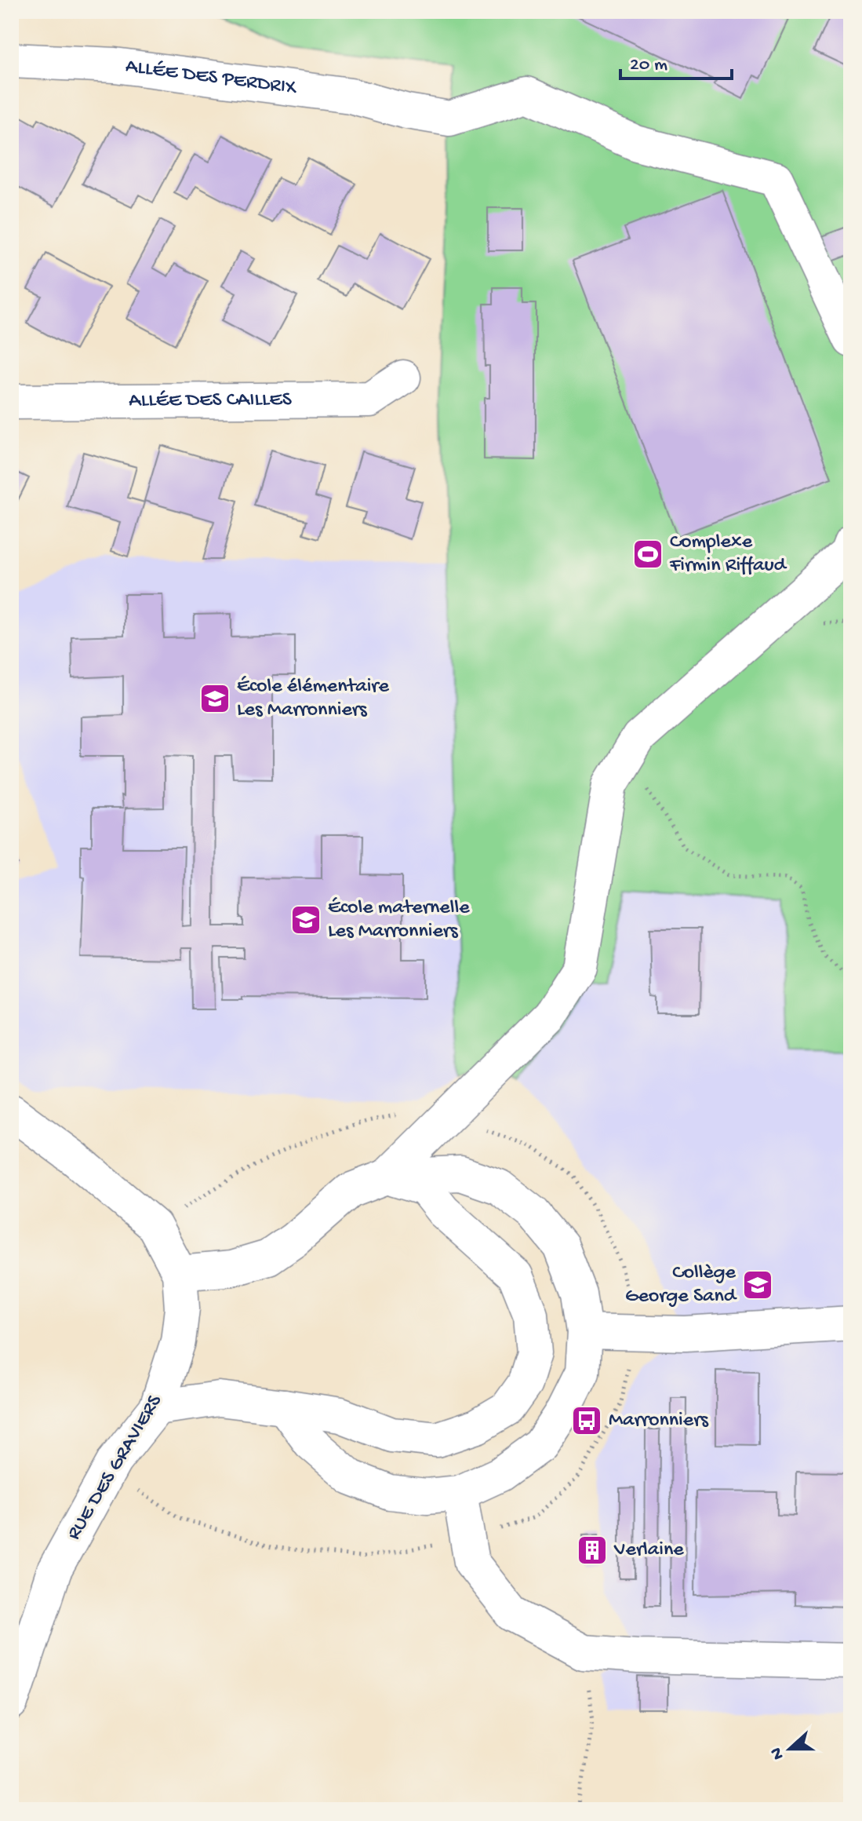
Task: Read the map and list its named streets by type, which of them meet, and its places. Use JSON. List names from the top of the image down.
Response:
{
  "streets": {
    "street": ["ALLÉE DES PERDRIX", "ALLÉE DES CAILLES", "RUE DES GRAVIERS"]
  },
  "places": {
    "sports": ["Complexe Firmin Riffaud"],
    "school or university": ["École élémentaire Les Marronniers", "École maternelle Les Marronniers", "Collège George Sand"],
    "bus stop": ["Marronniers"],
    "building": ["Verlaine"]
  },
  "scale_bar": "20 m",
  "north": "left"
}
